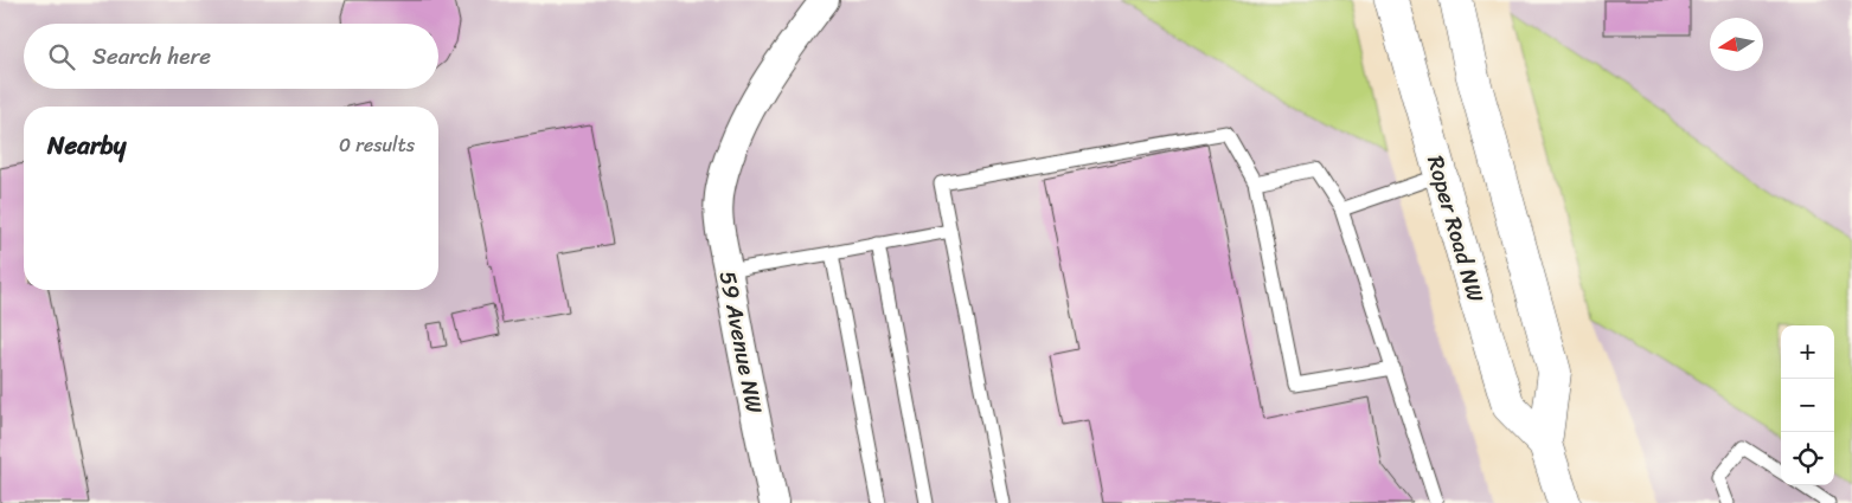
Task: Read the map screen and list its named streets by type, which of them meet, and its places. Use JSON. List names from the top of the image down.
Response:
{
  "streets": {
    "main road": ["Roper Road NW"],
    "street": ["59 Avenue NW"]
  },
  "north": "left",
  "page": {
    "search": "Search here",
    "heading": ["Nearby", "0 results"],
    "map_buttons": ["+", "−"]
  }
}
